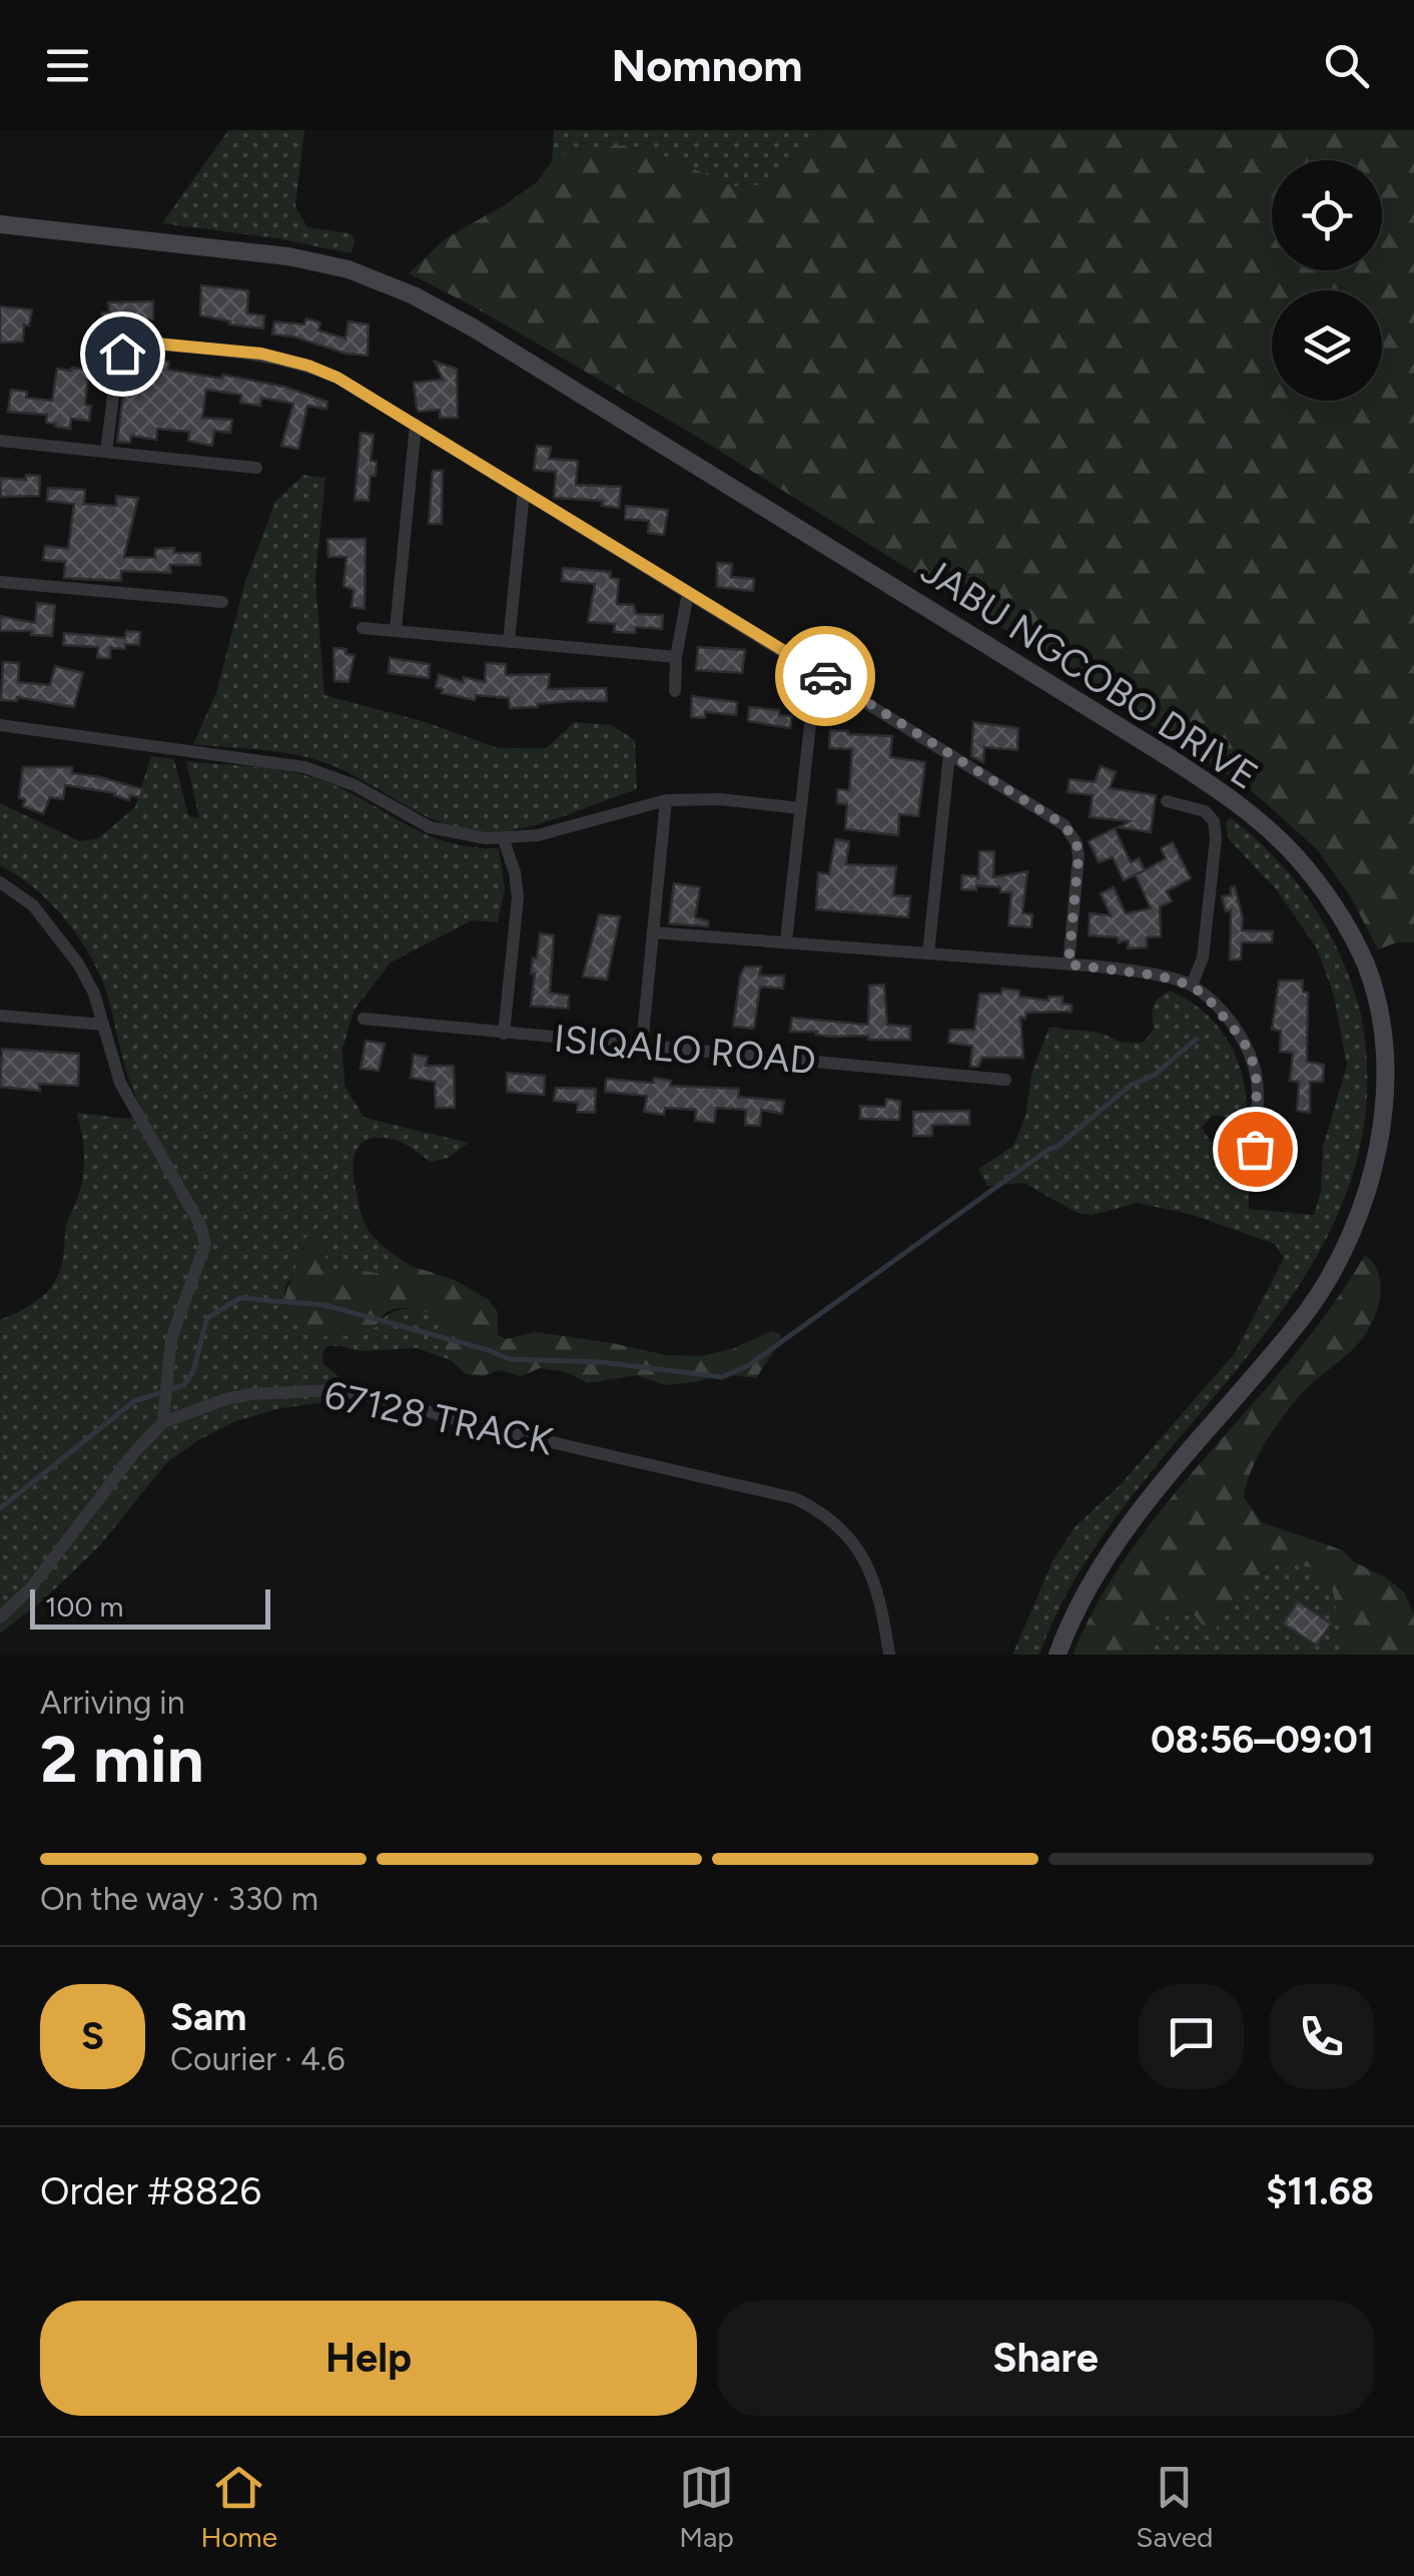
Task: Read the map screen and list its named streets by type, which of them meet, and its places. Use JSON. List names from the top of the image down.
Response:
{
  "streets": {
    "main road": ["JABU NGCOBO DRIVE"],
    "street": ["ISIQALO ROAD", "67128 TRACK"]
  },
  "scale_bar": "100 m",
  "page": {
    "header": "Nomnom",
    "scale": "100 m",
    "heading": ["2 min", "Arriving in", "08:56–09:01"],
    "panel": [
      "Sam",
      "Courier · 4.6",
      "Order #8826",
      "$11.68"
    ],
    "bar": "On the way · 330 m",
    "round": "S",
    "buttons": ["Help", "Share"],
    "tabs": ["Home", "Map", "Saved"]
  }
}
